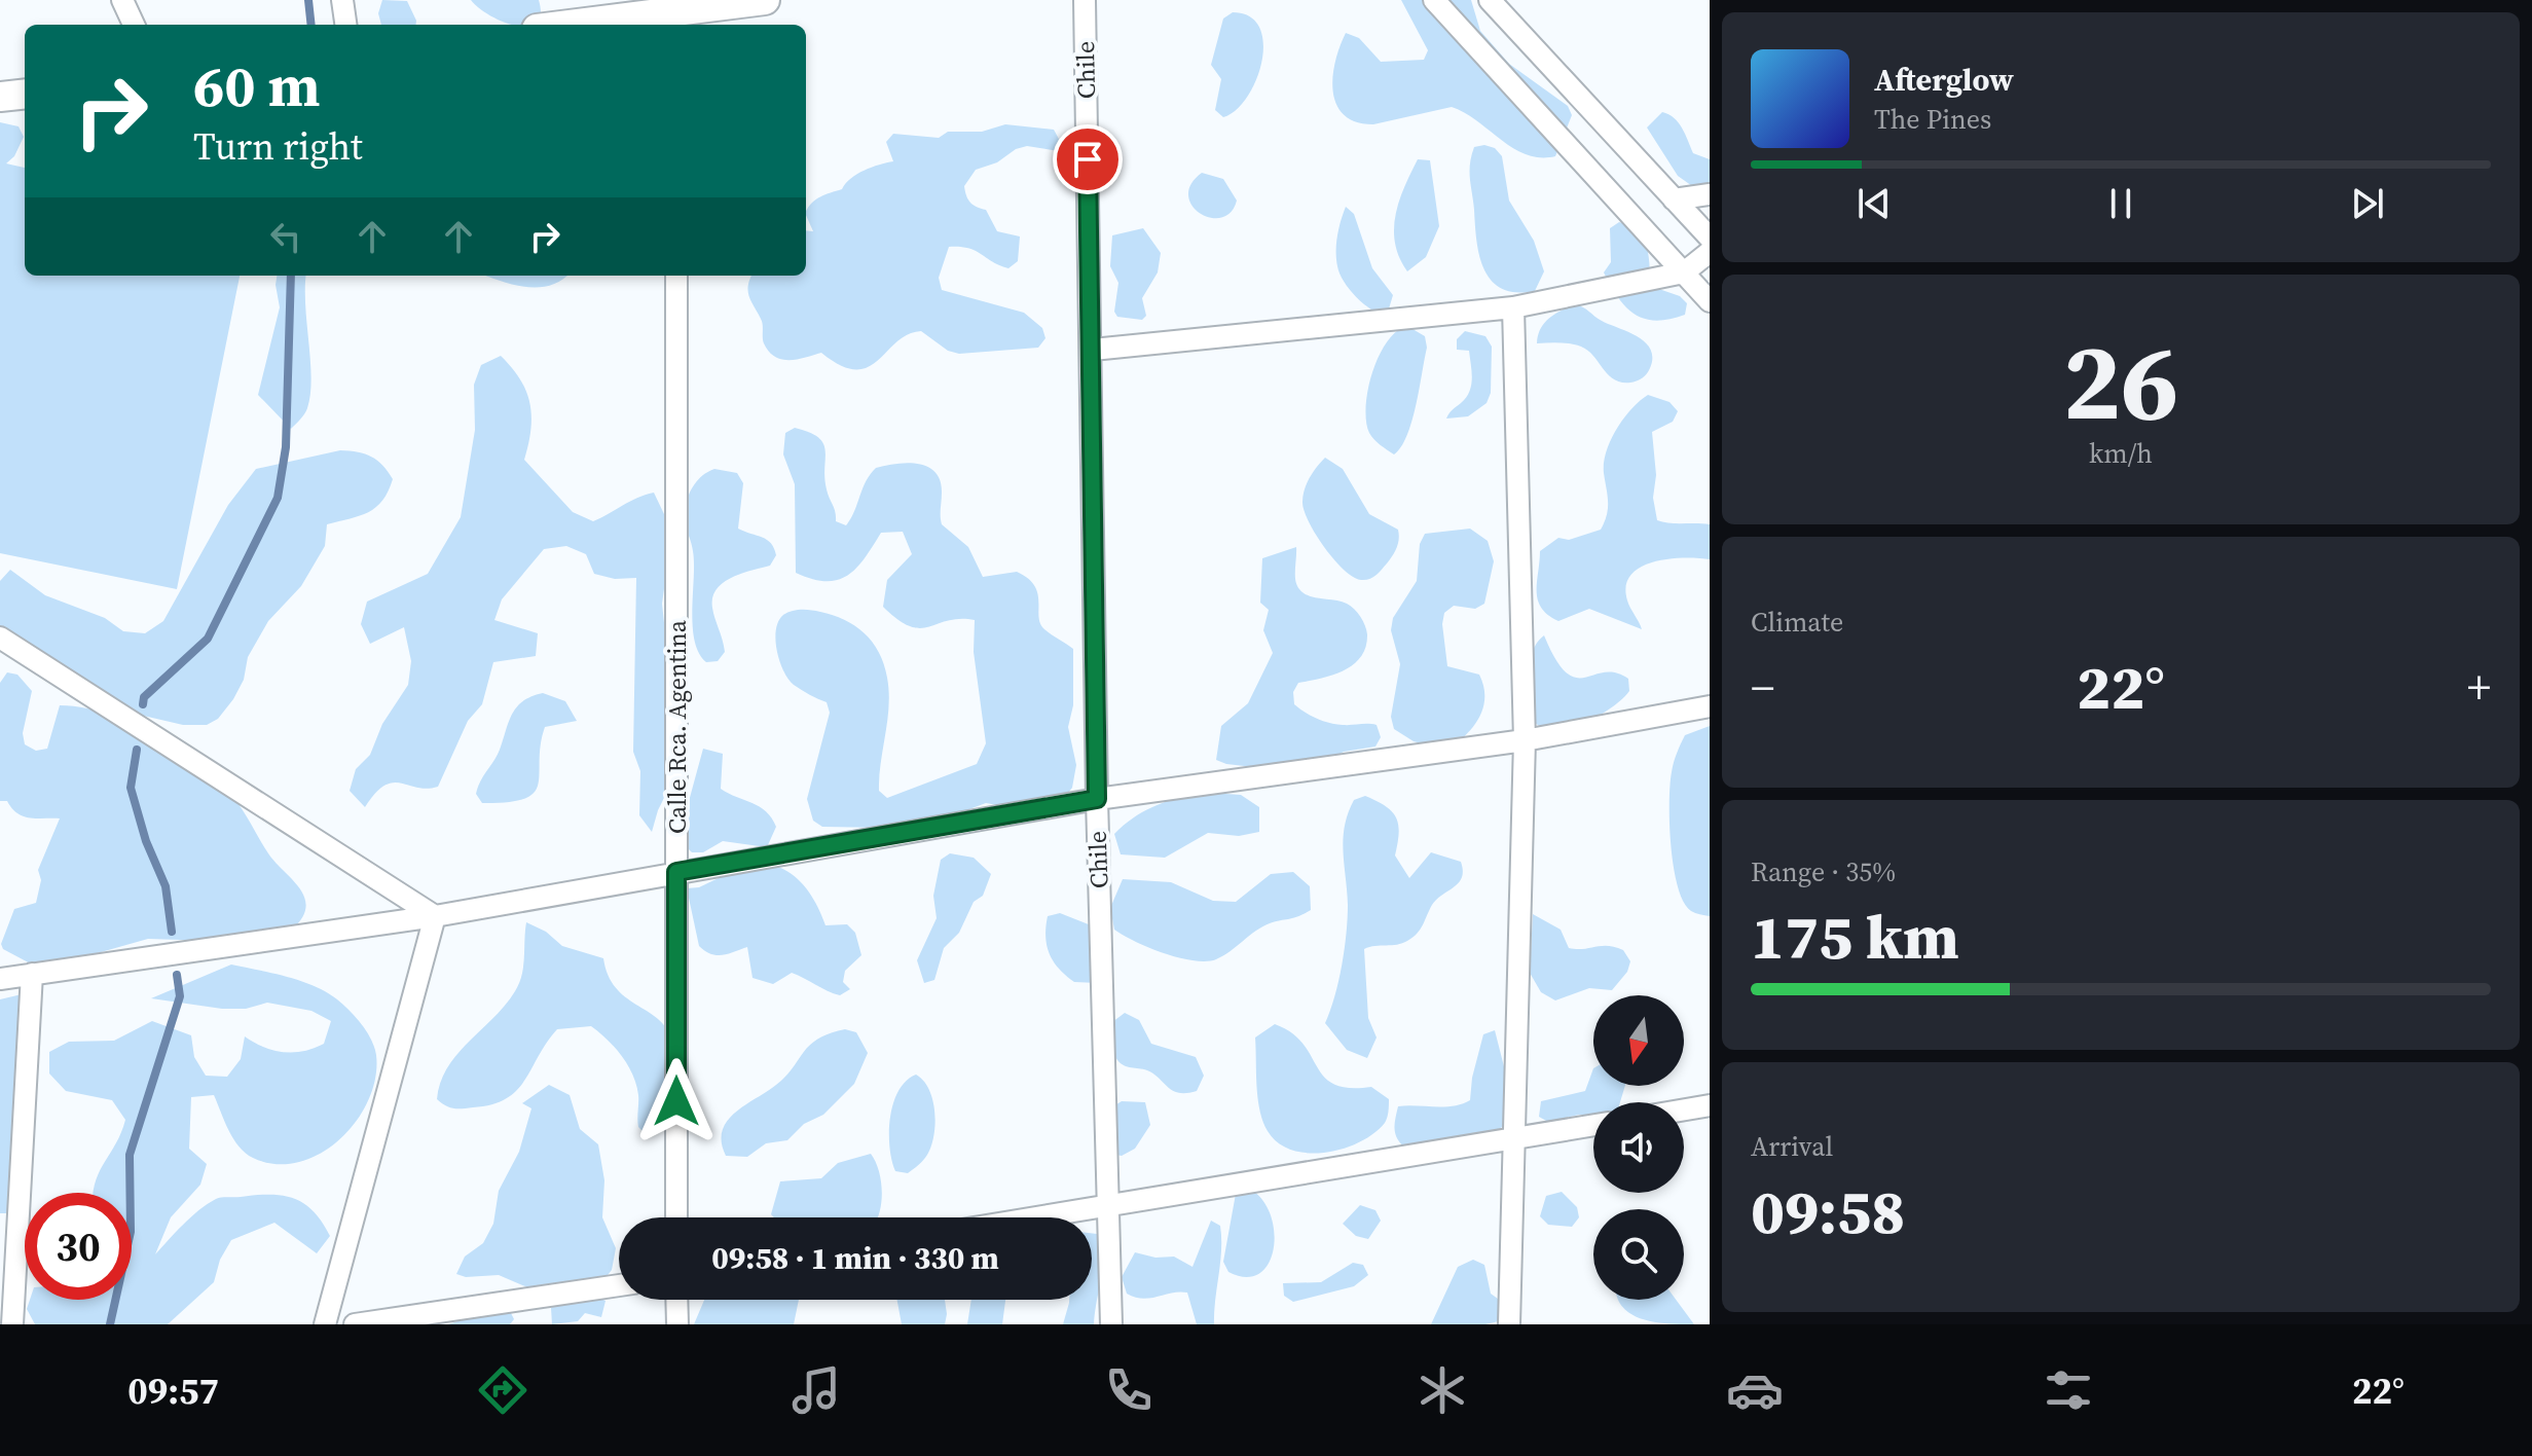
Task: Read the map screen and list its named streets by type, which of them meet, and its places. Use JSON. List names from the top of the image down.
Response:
{
  "streets": {
    "street": ["Chile", "Calle Rca. Agentina"]
  },
  "north": "bottom",
  "page": {
    "turn": ["60 m", "Turn right"],
    "song": ["Afterglow", "The Pines"],
    "tile": [
      ["26", "km/h"],
      "Climate",
      ["Range · 35%", "175 km"],
      ["Arrival", "09:58"]
    ],
    "heat": ["−", "22°", "+"],
    "limit": "30",
    "trip": "09:58 · 1 min · 330 m",
    "tabs": ["09:57", "22°"]
  }
}
